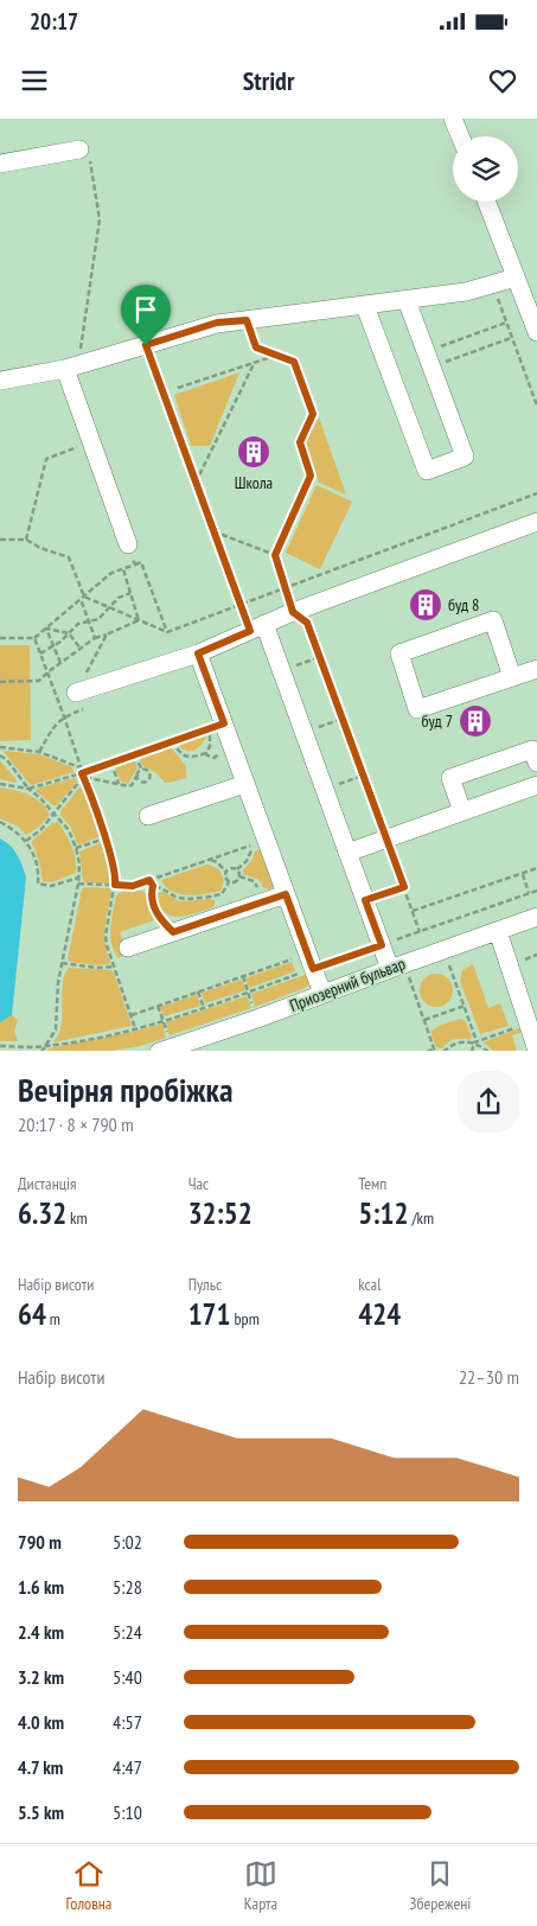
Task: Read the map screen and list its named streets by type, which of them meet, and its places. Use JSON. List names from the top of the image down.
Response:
{
  "streets": {
    "street": ["Приозерний бульвар"]
  },
  "places": {
    "building": ["Школа", "буд 8", "буд 7"]
  },
  "page": {
    "status": "20:17",
    "header": "Stridr",
    "heading": ["Вечірня пробіжка", "20:17 · 8 × 790 m"],
    "stats": [
      ["Дистанція", "6.32 km"],
      ["Час", "32:52"],
      ["Темп", "5:12 /km"],
      ["Набір висоти", "64 m"],
      ["Пульс", "171 bpm"],
      ["kcal", "424"]
    ],
    "chart": ["Набір висоти", "22–30 m"],
    "list": [
      {
        "name": "790 m",
        "note": "5:02"
      },
      {
        "name": "1.6 km",
        "note": "5:28"
      },
      {
        "name": "2.4 km",
        "note": "5:24"
      },
      {
        "name": "3.2 km",
        "note": "5:40"
      },
      {
        "name": "4.0 km",
        "note": "4:57"
      },
      {
        "name": "4.7 km",
        "note": "4:47"
      },
      {
        "name": "5.5 km",
        "note": "5:10"
      }
    ],
    "tabs": ["Головна", "Карта", "Збережені"]
  }
}
